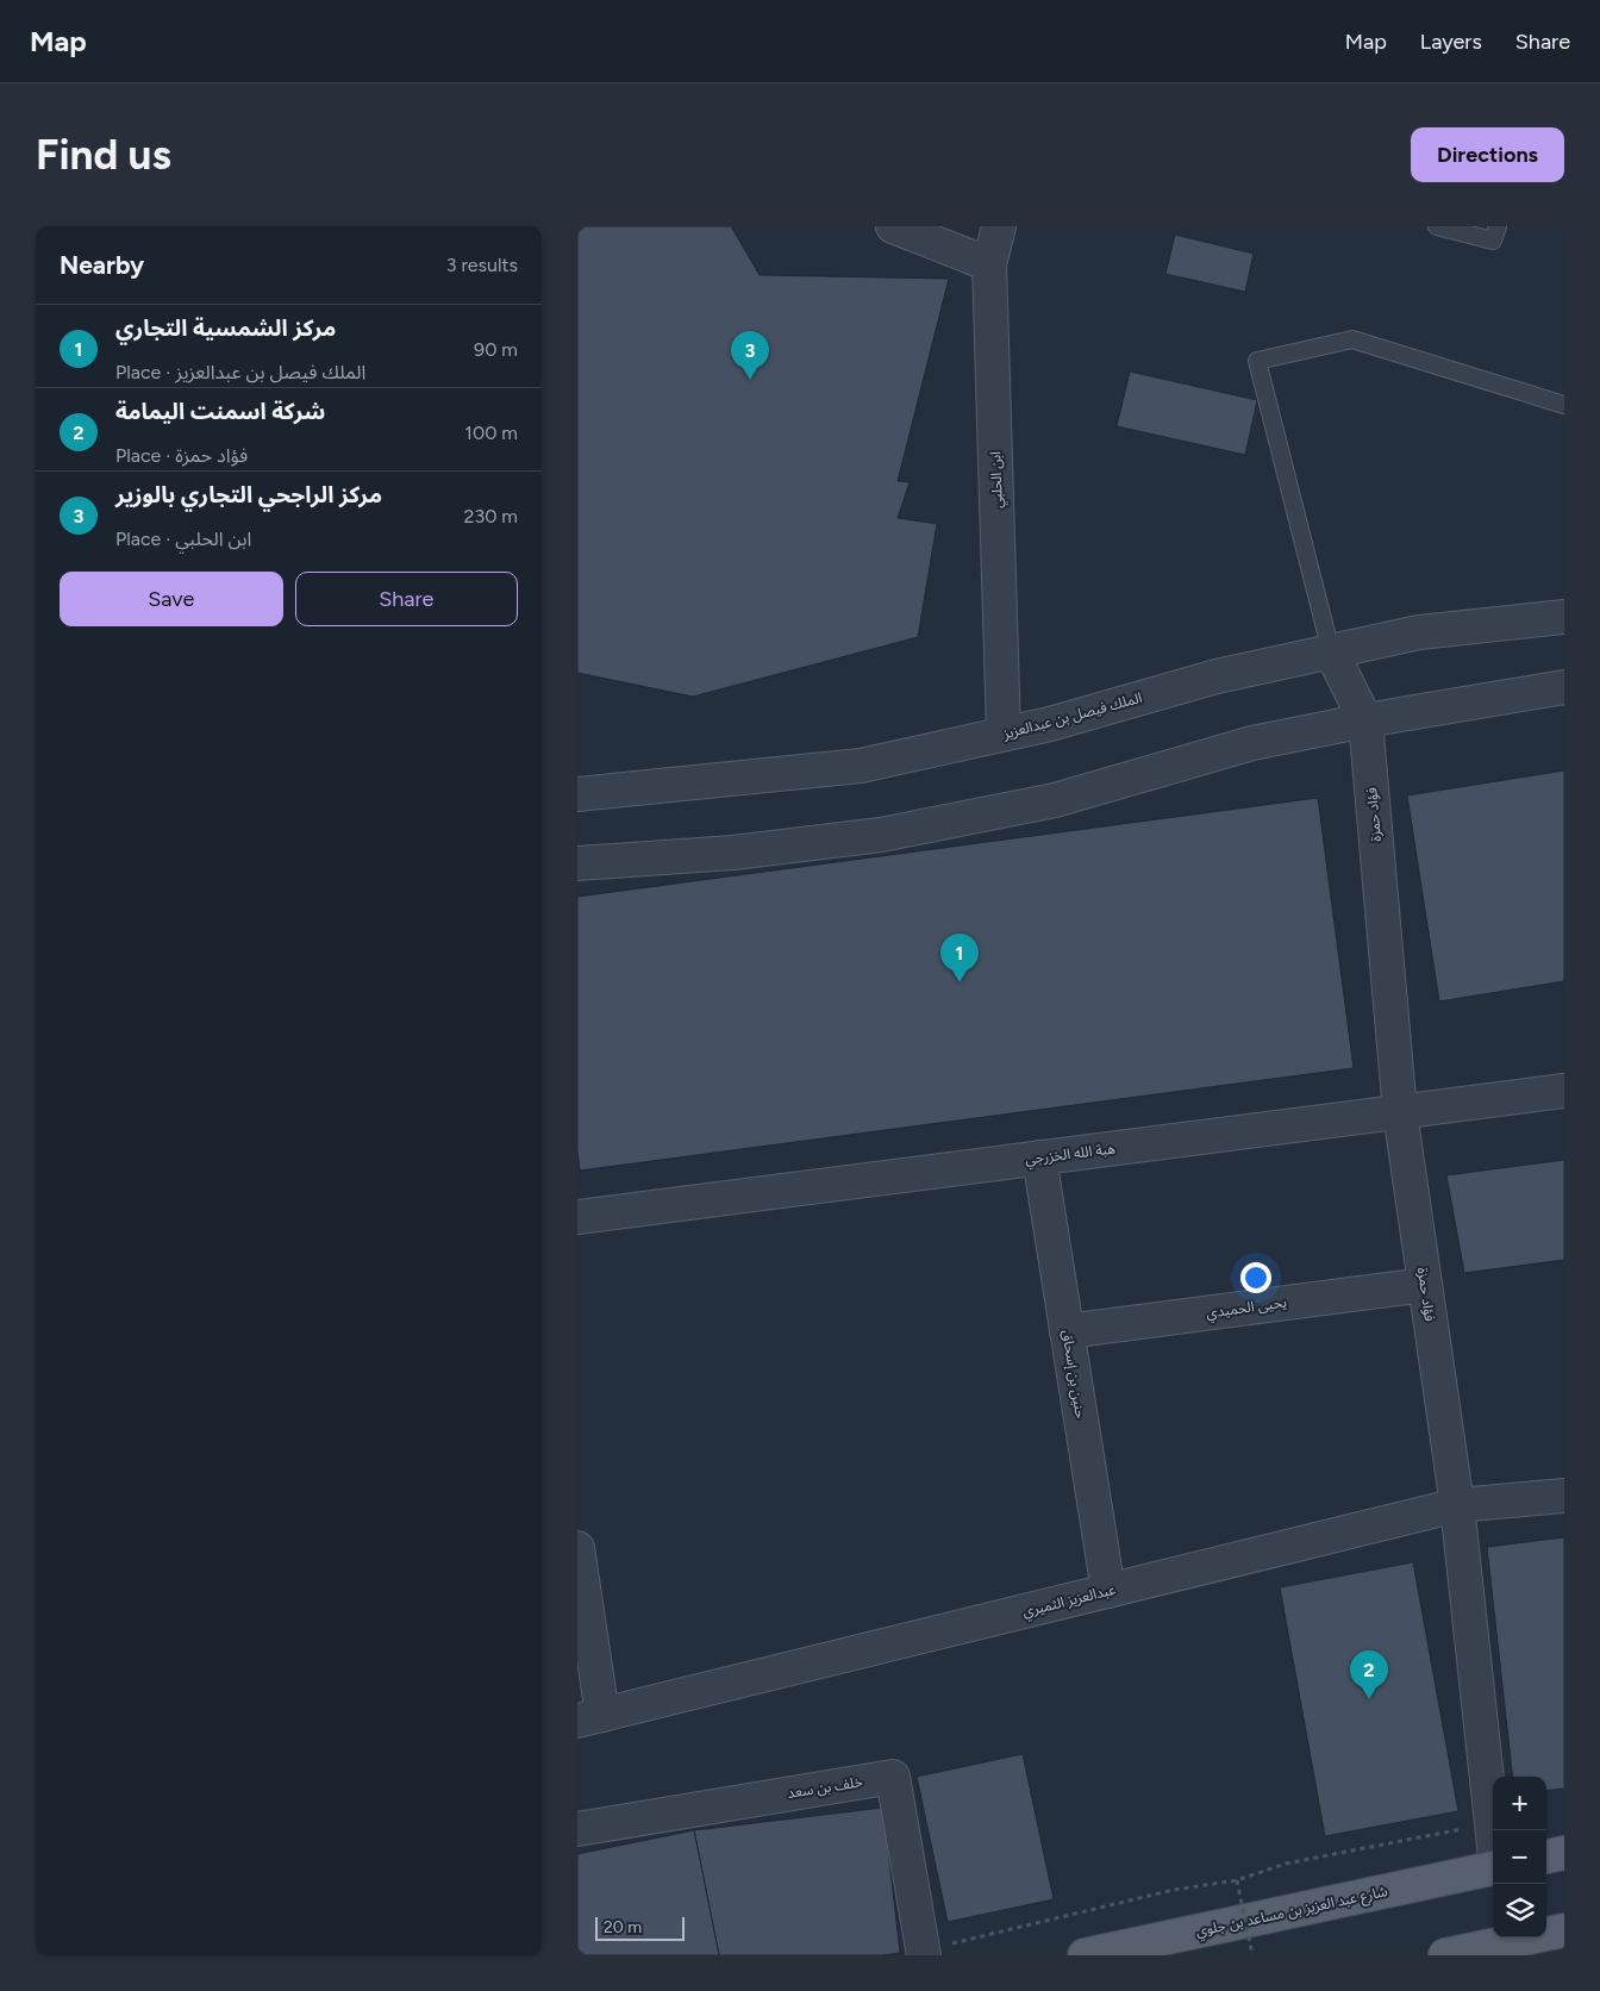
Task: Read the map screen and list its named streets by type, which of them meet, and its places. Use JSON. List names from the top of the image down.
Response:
{
  "streets": {
    "main road": ["شارع عبد العزيز بن مساعد بن جلوي"],
    "street": [
      "ابن الحلبي",
      "الملك فيصل بن عبدالعزيز",
      "فؤاد حمزة",
      "هبة الله الخزرجي",
      "يحيى الحميدي",
      "حنين بن إسحاق",
      "عبدالعزيز الثميري",
      "خلف بن سعد"
    ]
  },
  "crossings": [
    ["ابن الحلبي", "الملك فيصل بن عبدالعزيز"],
    ["فؤاد حمزة", "هبة الله الخزرجي"],
    ["فؤاد حمزة", "يحيى الحميدي"],
    ["فؤاد حمزة", "عبدالعزيز الثميري"],
    ["هبة الله الخزرجي", "حنين بن إسحاق"],
    ["يحيى الحميدي", "حنين بن إسحاق"],
    ["حنين بن إسحاق", "عبدالعزيز الثميري"]
  ],
  "scale_bar": "20 m",
  "page": {
    "header": "Map",
    "nav": ["Map", "Layers", "Share"],
    "buttons": [
      "Directions",
      ["Save", "Share"]
    ],
    "title": "Find us",
    "heading": ["Nearby", "3 results"],
    "list": [
      {
        "mark": "1",
        "name": "مركز الشمسية التجاري",
        "note": "Place · الملك فيصل بن عبدالعزيز",
        "value": "90 m"
      },
      {
        "mark": "2",
        "name": "شركة اسمنت اليمامة",
        "note": "Place · فؤاد حمزة",
        "value": "100 m"
      },
      {
        "mark": "3",
        "name": "مركز الراجحي التجاري بالوزير",
        "note": "Place · ابن الحلبي",
        "value": "230 m"
      }
    ],
    "pins": ["3", "1", "2"],
    "map_buttons": ["+", "−"],
    "scale": "20 m"
  }
}
